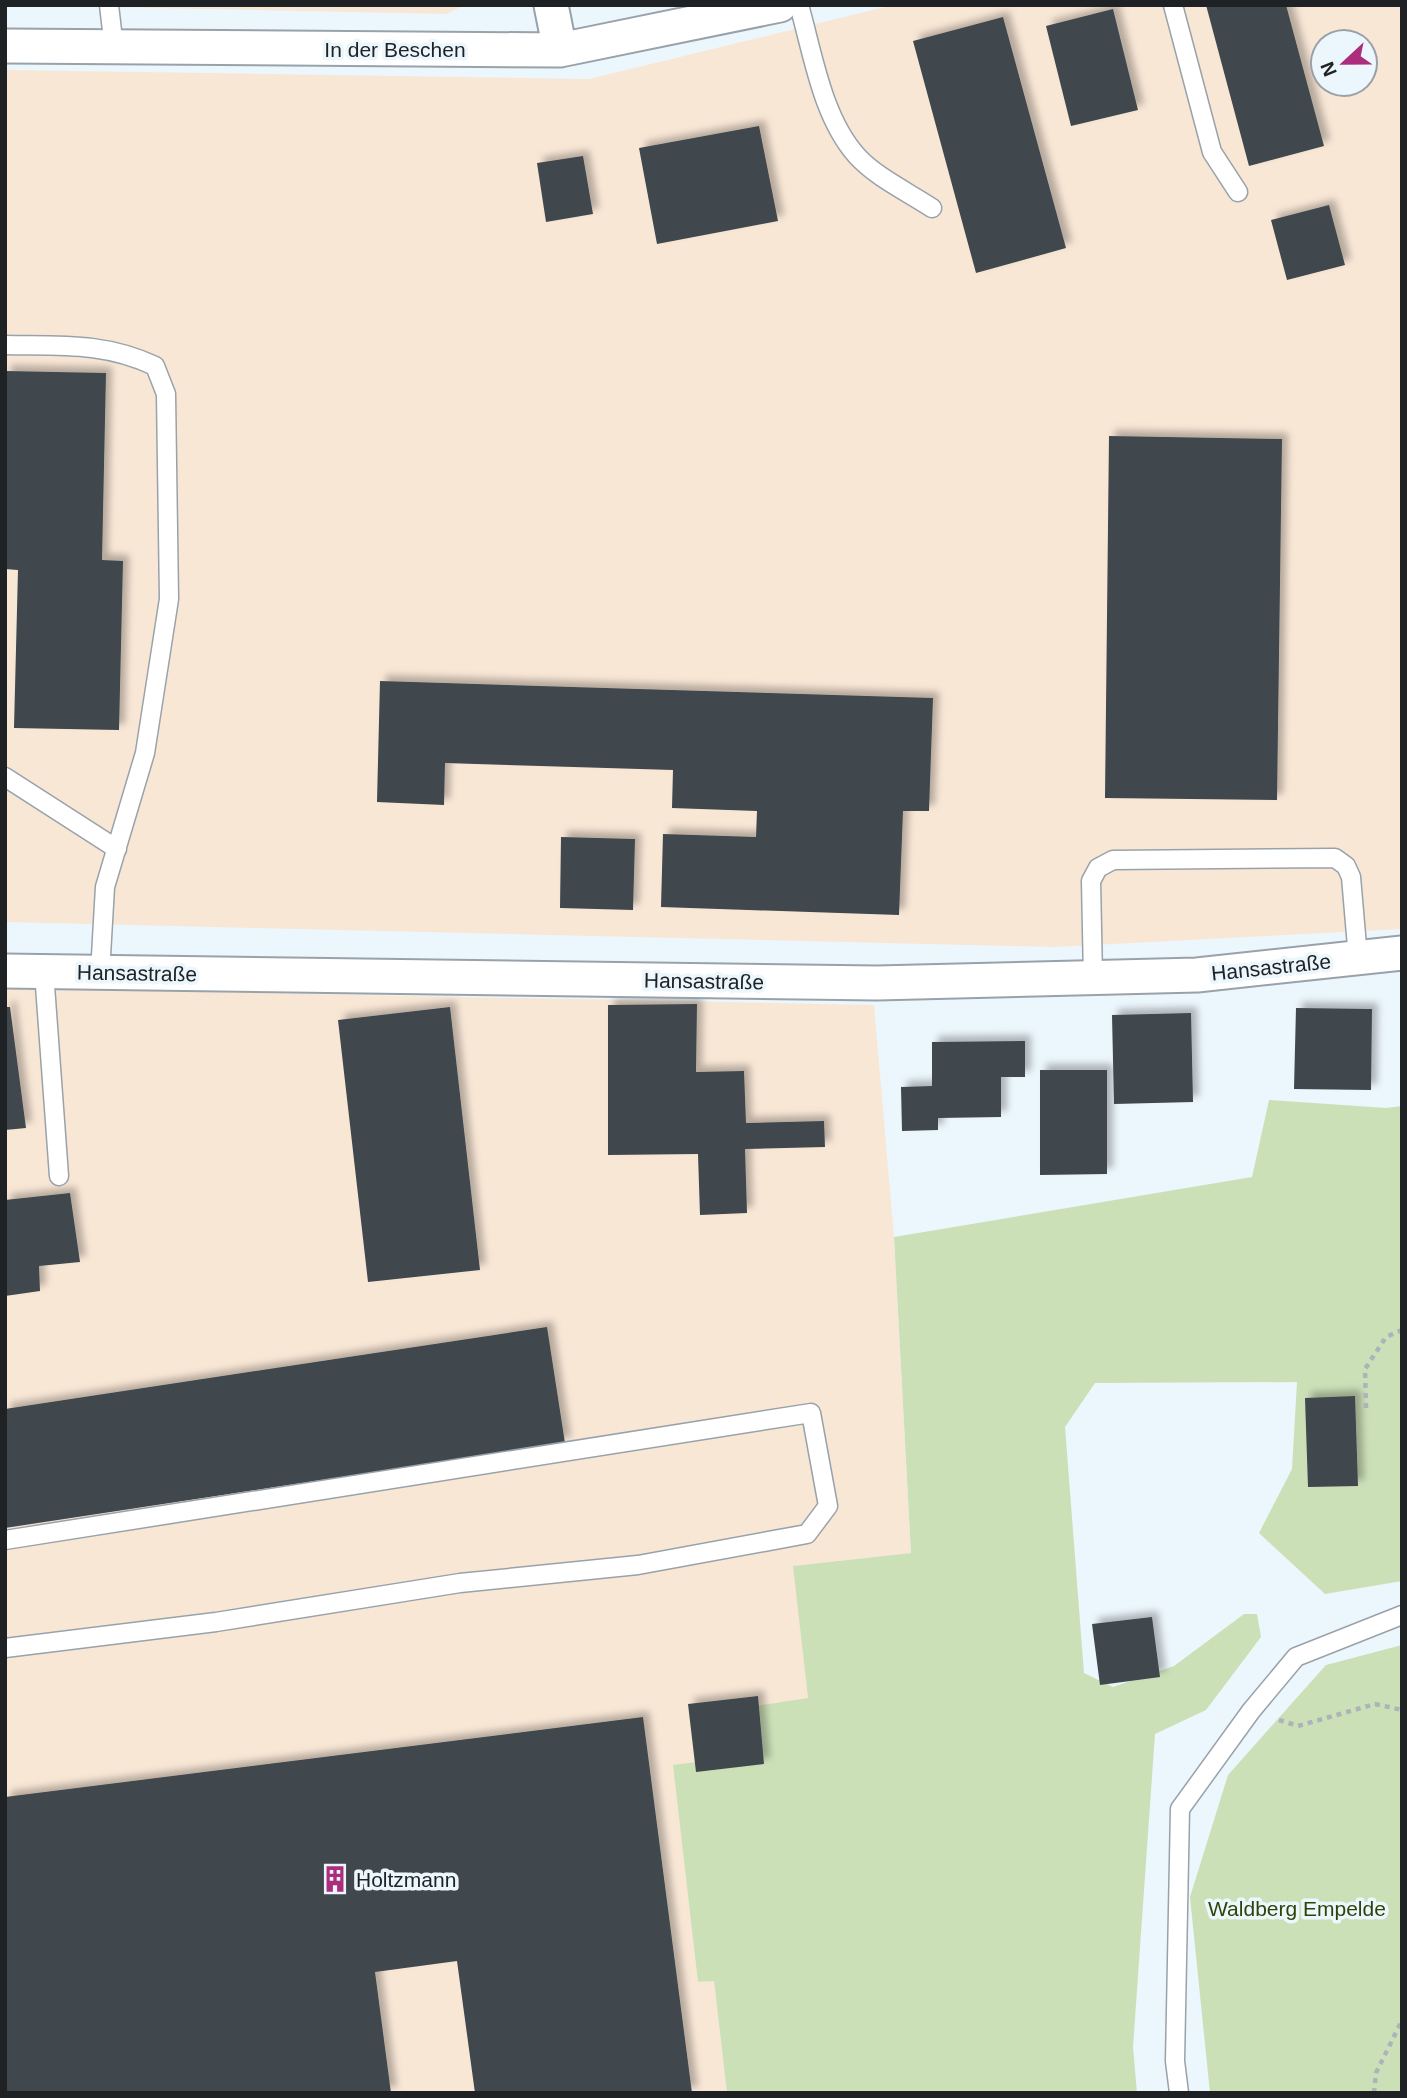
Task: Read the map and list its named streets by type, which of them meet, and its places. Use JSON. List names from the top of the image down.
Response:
{
  "streets": {
    "street": ["In der Beschen", "Hansastraße"]
  },
  "parks": ["Waldberg Empelde"],
  "places": {
    "building": ["Holtzmann"]
  },
  "north": "left"
}
